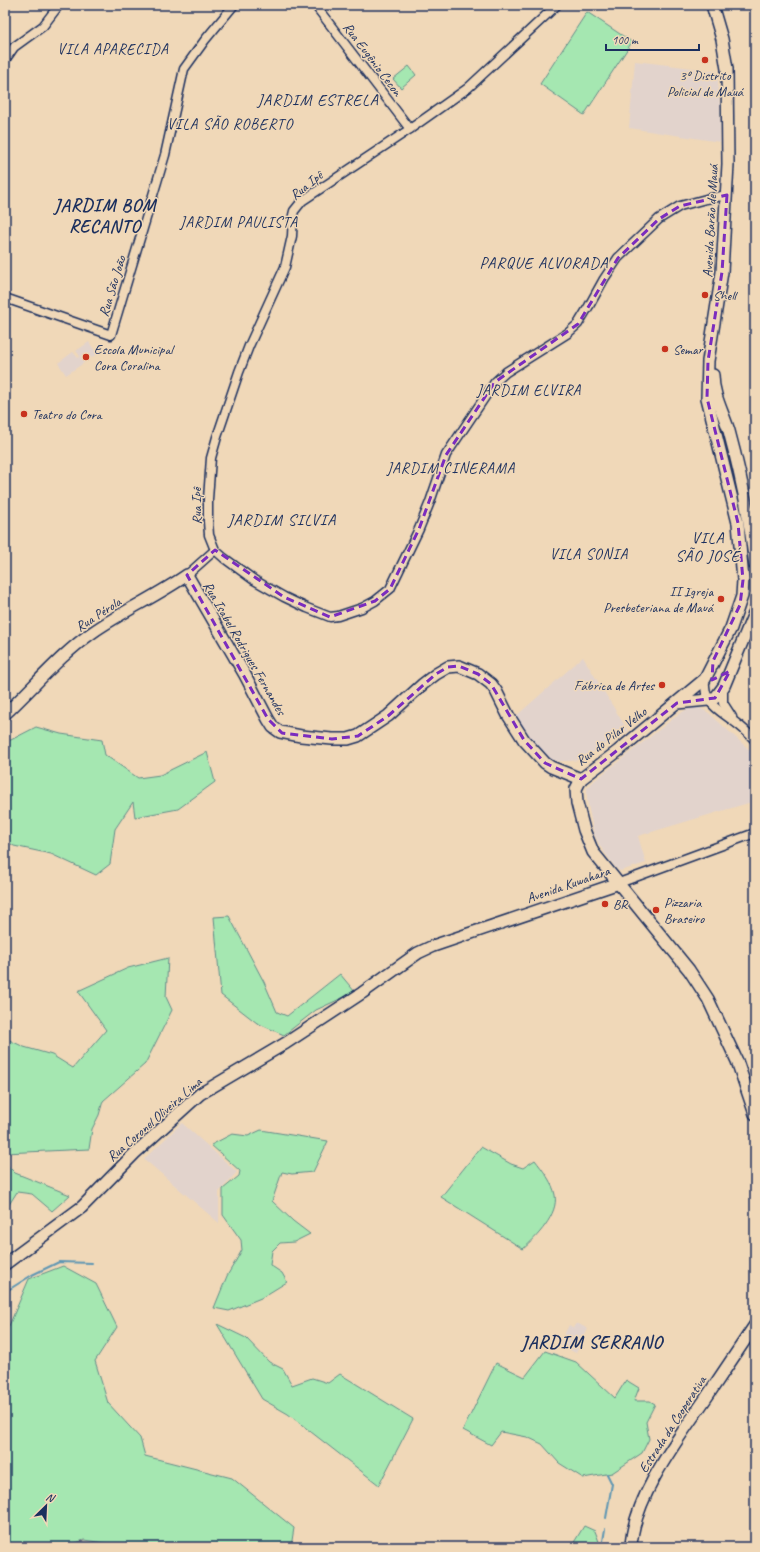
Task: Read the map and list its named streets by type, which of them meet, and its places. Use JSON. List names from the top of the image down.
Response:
{
  "streets": {
    "main road": [
      "Avenida Barão de Mauá",
      "Rua Pérola",
      "Rua Isabel Rodrigues Fernandes",
      "Rua do Pilar Velho",
      "Avenida Kuwahara",
      "Rua Coronel Oliveira Lima",
      "Estrada da Cooperativa"
    ],
    "street": ["Rua Eugênio Cecon", "Rua Ipê", "Rua São João"]
  },
  "crossings": [
    ["Rua Eugênio Cecon", "Rua Ipê"],
    ["Rua Ipê", "Rua Pérola"],
    ["Avenida Barão de Mauá", "Rua do Pilar Velho"],
    ["Rua Pérola", "Rua Isabel Rodrigues Fernandes"],
    ["Rua Isabel Rodrigues Fernandes", "Rua do Pilar Velho"],
    ["Rua do Pilar Velho", "Avenida Kuwahara"],
    ["Avenida Kuwahara", "Rua Coronel Oliveira Lima"]
  ],
  "districts": [
    "VILA APARECIDA",
    "JARDIM ESTRELA",
    "VILA SÃO ROBERTO",
    "JARDIM BOM RECANTO",
    "JARDIM PAULISTA",
    "PARQUE ALVORADA",
    "JARDIM ELVIRA",
    "JARDIM CINERAMA",
    "JARDIM SILVIA",
    "VILA SÃO JOSÉ",
    "VILA SONIA",
    "JARDIM SERRANO"
  ],
  "places": [
    "3º Distrito Policial de Mauá",
    "Shell",
    "Semar",
    "Escola Municipal Cora Coralina",
    "Teatro do Cora",
    "II Igreja Presbeteriana de Mauá",
    "Fábrica de Artes",
    "BR",
    "Pizzaria Braseiro"
  ],
  "scale_bar": "100 m",
  "north": "top right"
}
